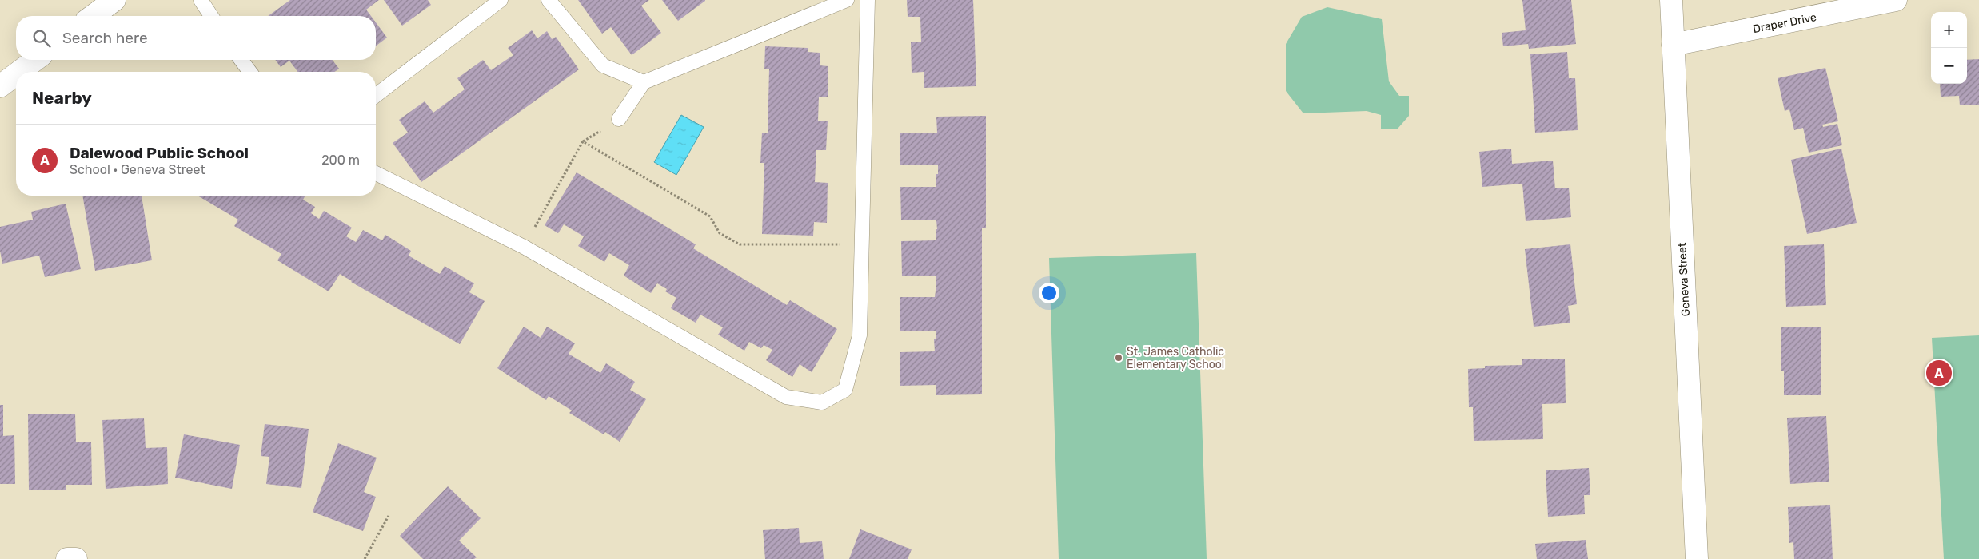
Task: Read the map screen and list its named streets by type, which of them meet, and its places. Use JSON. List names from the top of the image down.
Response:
{
  "streets": {
    "main road": ["Draper Drive", "Geneva Street"]
  },
  "crossings": [
    ["Draper Drive", "Geneva Street"]
  ],
  "places": ["St. James Catholic Elementary School"],
  "page": {
    "map_buttons": ["+", "−"],
    "search": "Search here",
    "heading": "Nearby",
    "list": [
      {
        "mark": "A",
        "name": "Dalewood Public School",
        "note": "School · Geneva Street",
        "value": "200 m"
      }
    ],
    "pins": "A"
  }
}
